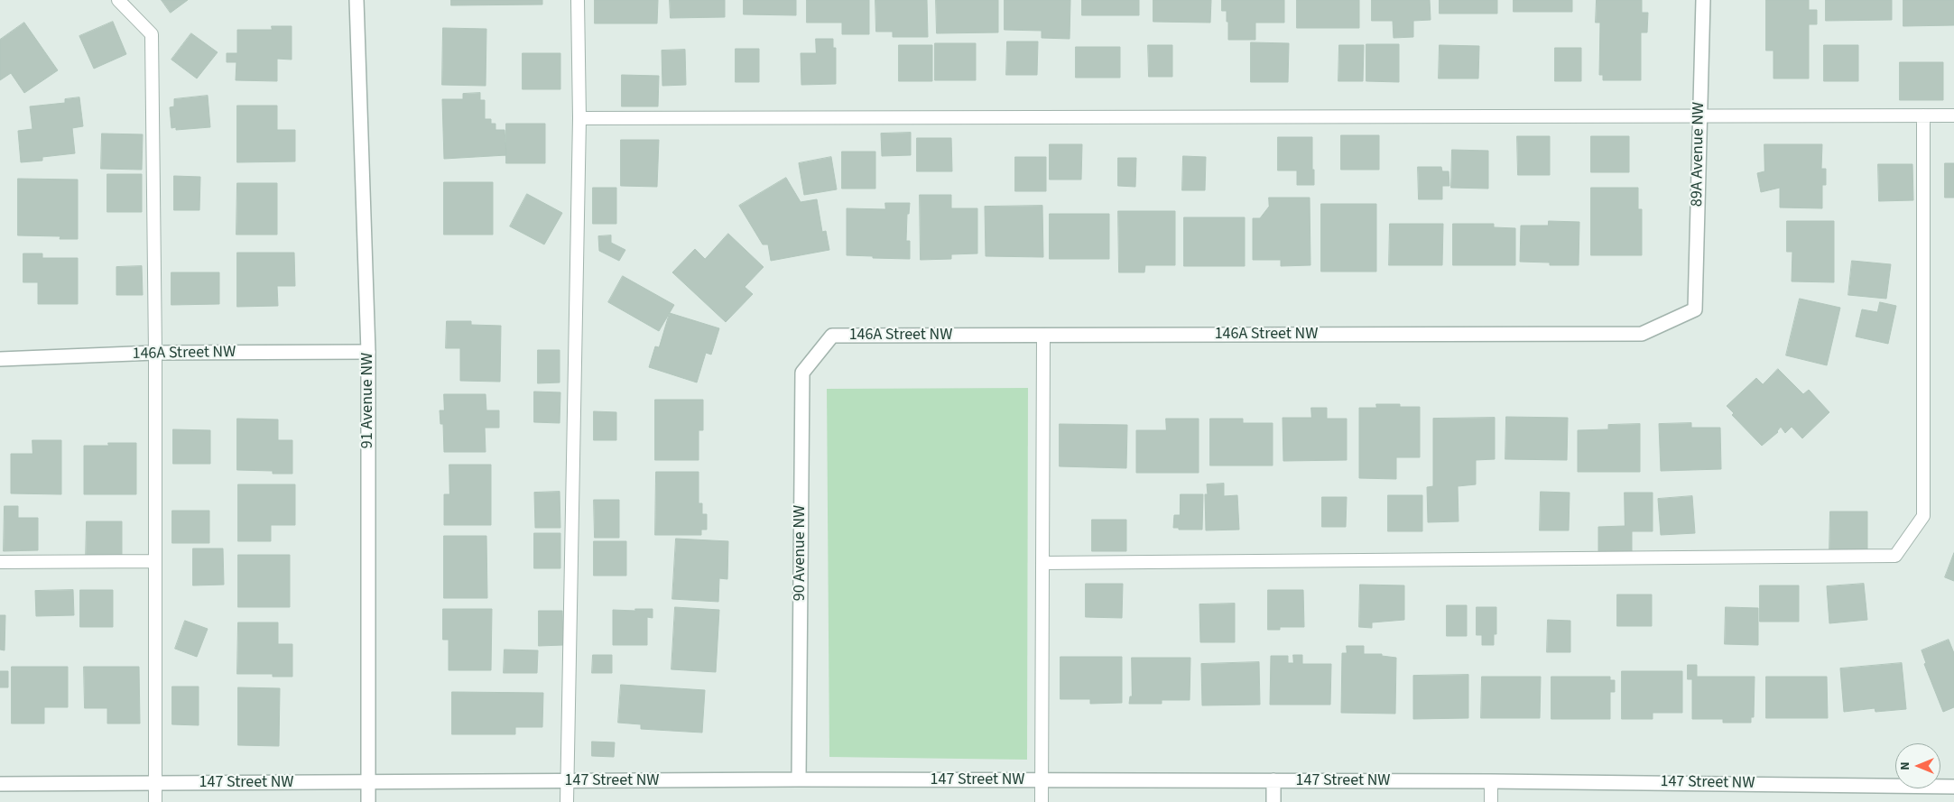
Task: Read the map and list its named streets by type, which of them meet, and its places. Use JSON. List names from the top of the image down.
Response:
{
  "streets": {
    "street": [
      "89A Avenue NW",
      "146A Street NW",
      "91 Avenue NW",
      "90 Avenue NW",
      "147 Street NW"
    ]
  },
  "crossings": [
    ["89A Avenue NW", "146A Street NW"],
    ["146A Street NW", "91 Avenue NW"],
    ["146A Street NW", "90 Avenue NW"],
    ["91 Avenue NW", "147 Street NW"],
    ["90 Avenue NW", "147 Street NW"]
  ],
  "north": "left"
}
